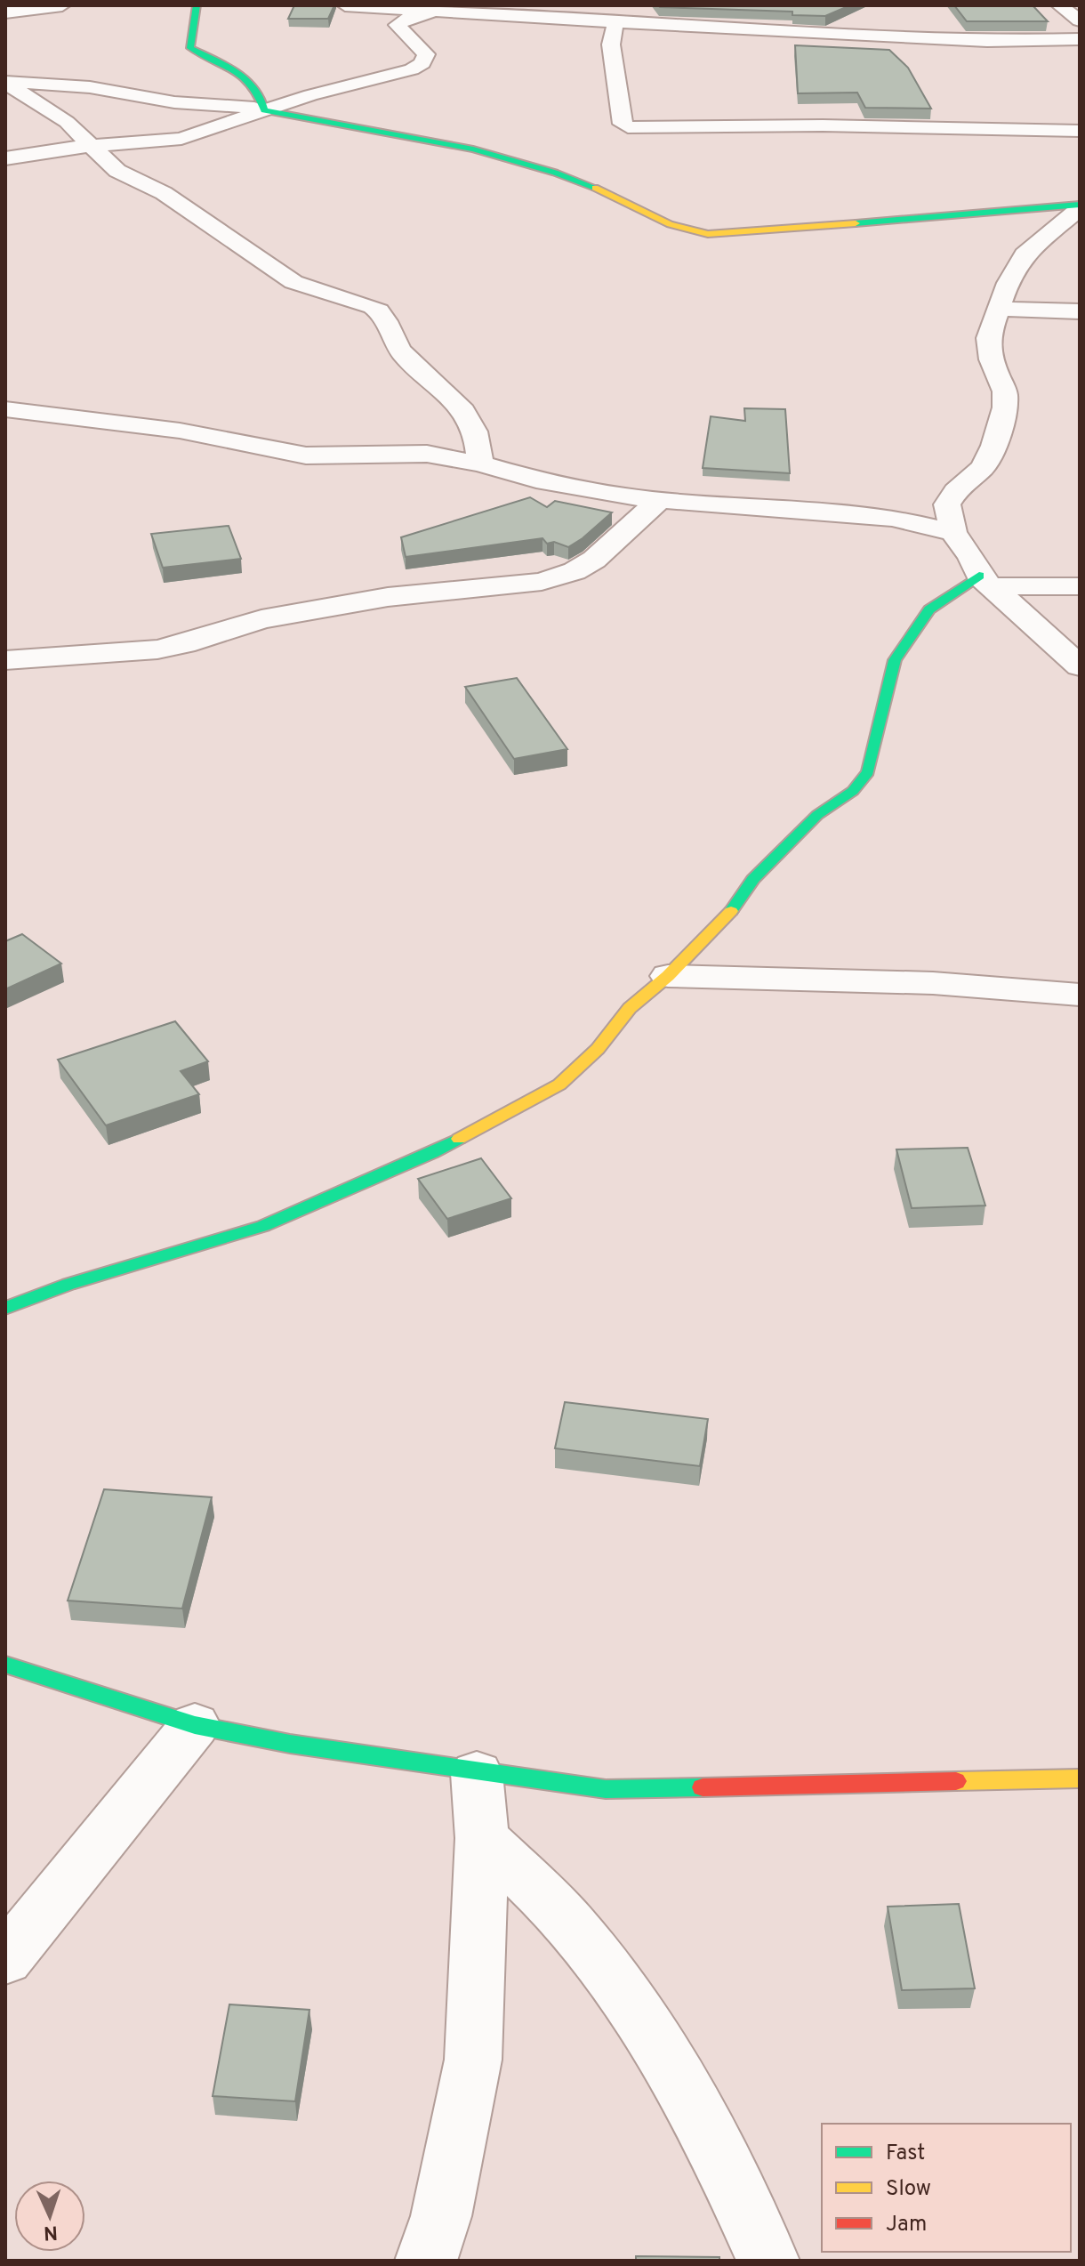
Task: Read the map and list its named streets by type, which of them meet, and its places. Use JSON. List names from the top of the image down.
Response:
{
  "legend": ["Fast", "Slow", "Jam"],
  "north": "bottom"
}
